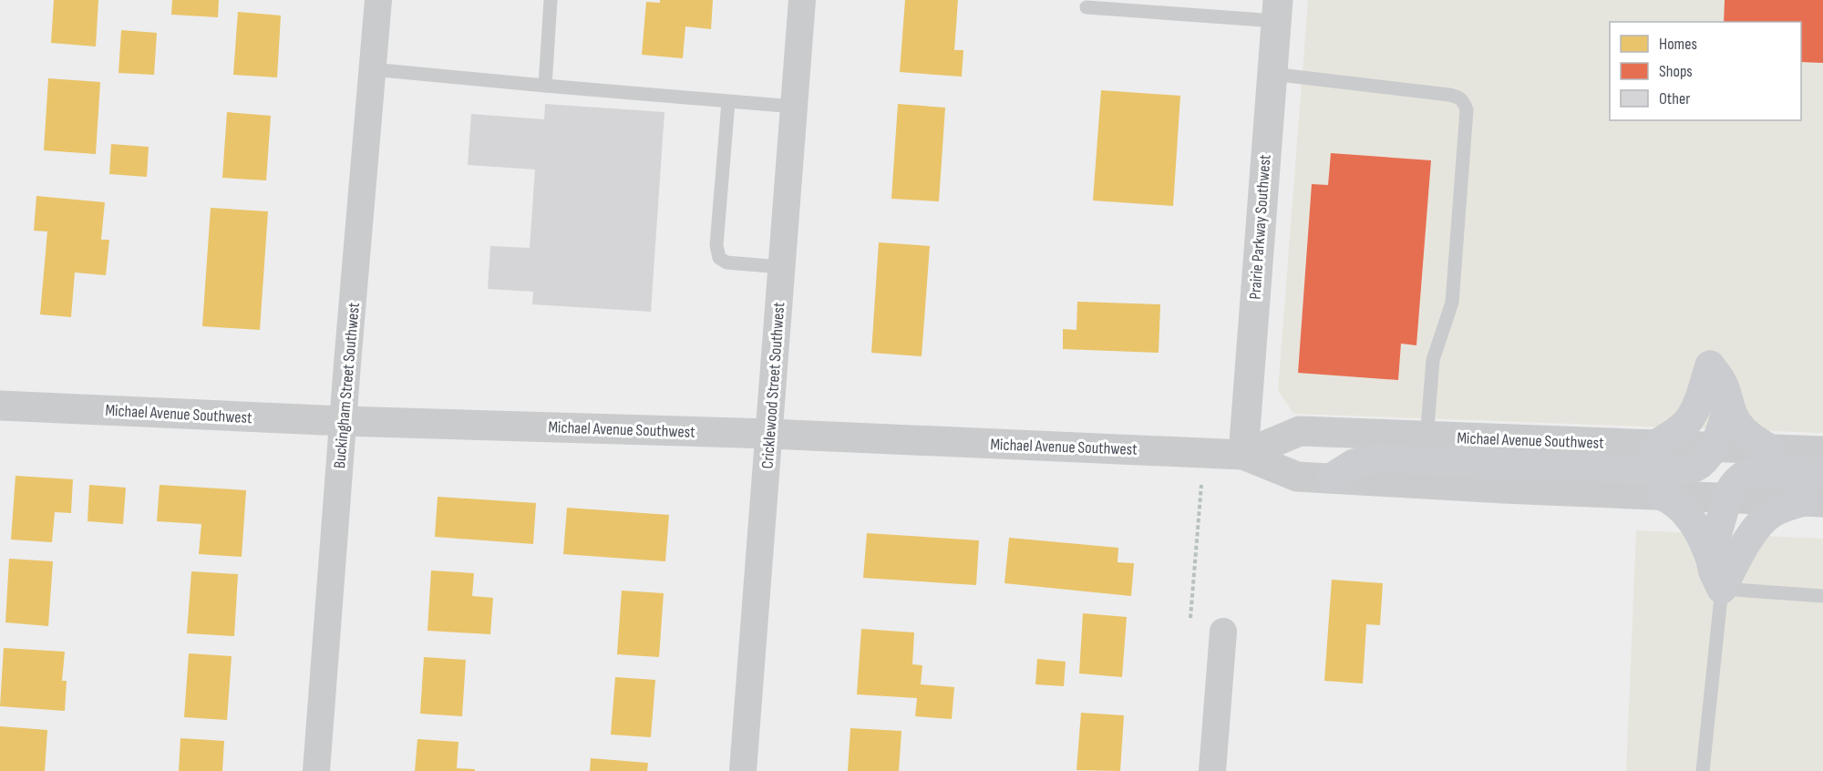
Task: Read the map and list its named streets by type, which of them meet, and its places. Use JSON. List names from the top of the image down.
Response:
{
  "streets": {
    "street": [
      "Prairie Parkway Southwest",
      "Buckingham Street Southwest",
      "Cricklewood Street Southwest",
      "Michael Avenue Southwest"
    ]
  },
  "crossings": [
    ["Prairie Parkway Southwest", "Michael Avenue Southwest"],
    ["Buckingham Street Southwest", "Michael Avenue Southwest"],
    ["Cricklewood Street Southwest", "Michael Avenue Southwest"]
  ],
  "legend": ["Homes", "Shops", "Other"]
}
